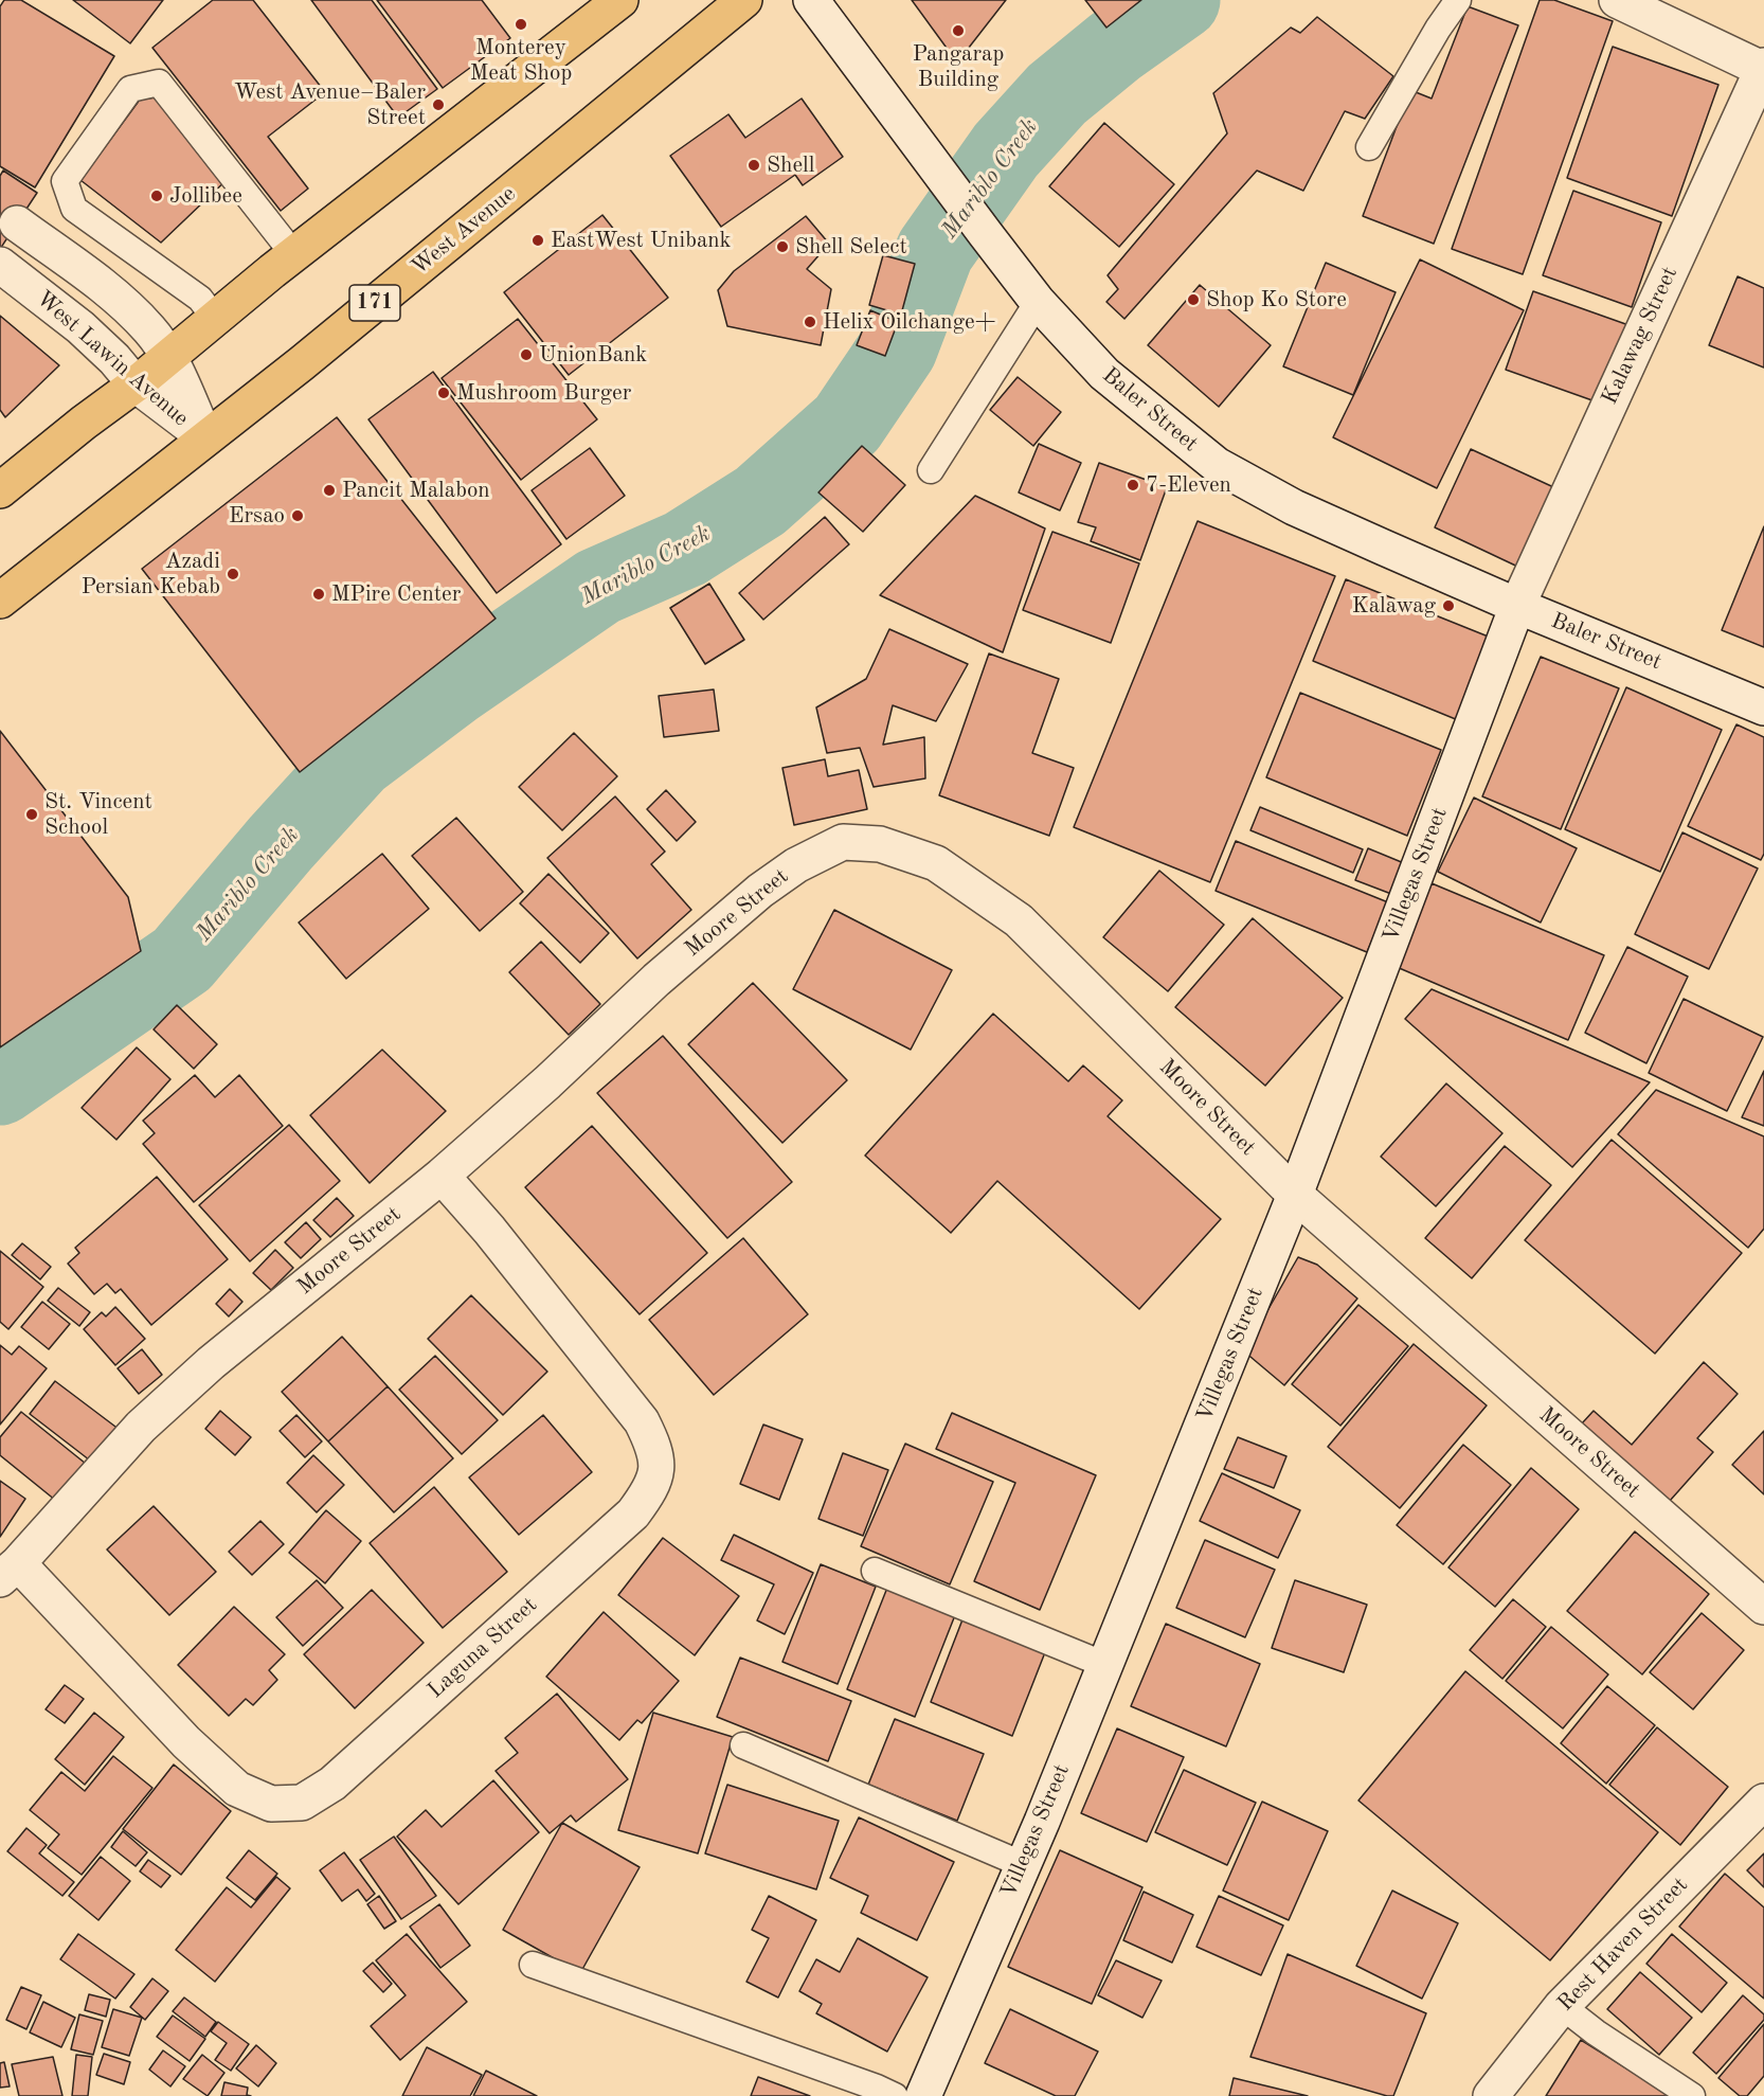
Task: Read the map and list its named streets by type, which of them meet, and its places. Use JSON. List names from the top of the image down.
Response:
{
  "streets": {
    "main road": ["West Avenue", "171"],
    "street": [
      "Kalawag Street",
      "West Lawin Avenue",
      "Baler Street",
      "Villegas Street",
      "Moore Street",
      "Laguna Street",
      "Rest Haven Street"
    ]
  },
  "crossings": [
    ["West Avenue", "West Lawin Avenue"],
    ["Kalawag Street", "Baler Street"],
    ["Kalawag Street", "Villegas Street"],
    ["Baler Street", "Villegas Street"],
    ["Villegas Street", "Moore Street"],
    ["Moore Street", "Laguna Street"]
  ],
  "water": ["Mariblo Creek"],
  "places": [
    "Monterey Meat Shop",
    "Pangarap Building",
    "West Avenue–Baler Street",
    "Shell",
    "Jollibee",
    "EastWest Unibank",
    "Shell Select",
    "Shop Ko Store",
    "Helix Oilchange+",
    "UnionBank",
    "Mushroom Burger",
    "7-Eleven",
    "Pancit Malabon",
    "Ersao",
    "Azadi Persian Kebab",
    "MPire Center",
    "Kalawag",
    "St. Vincent School"
  ]
}
